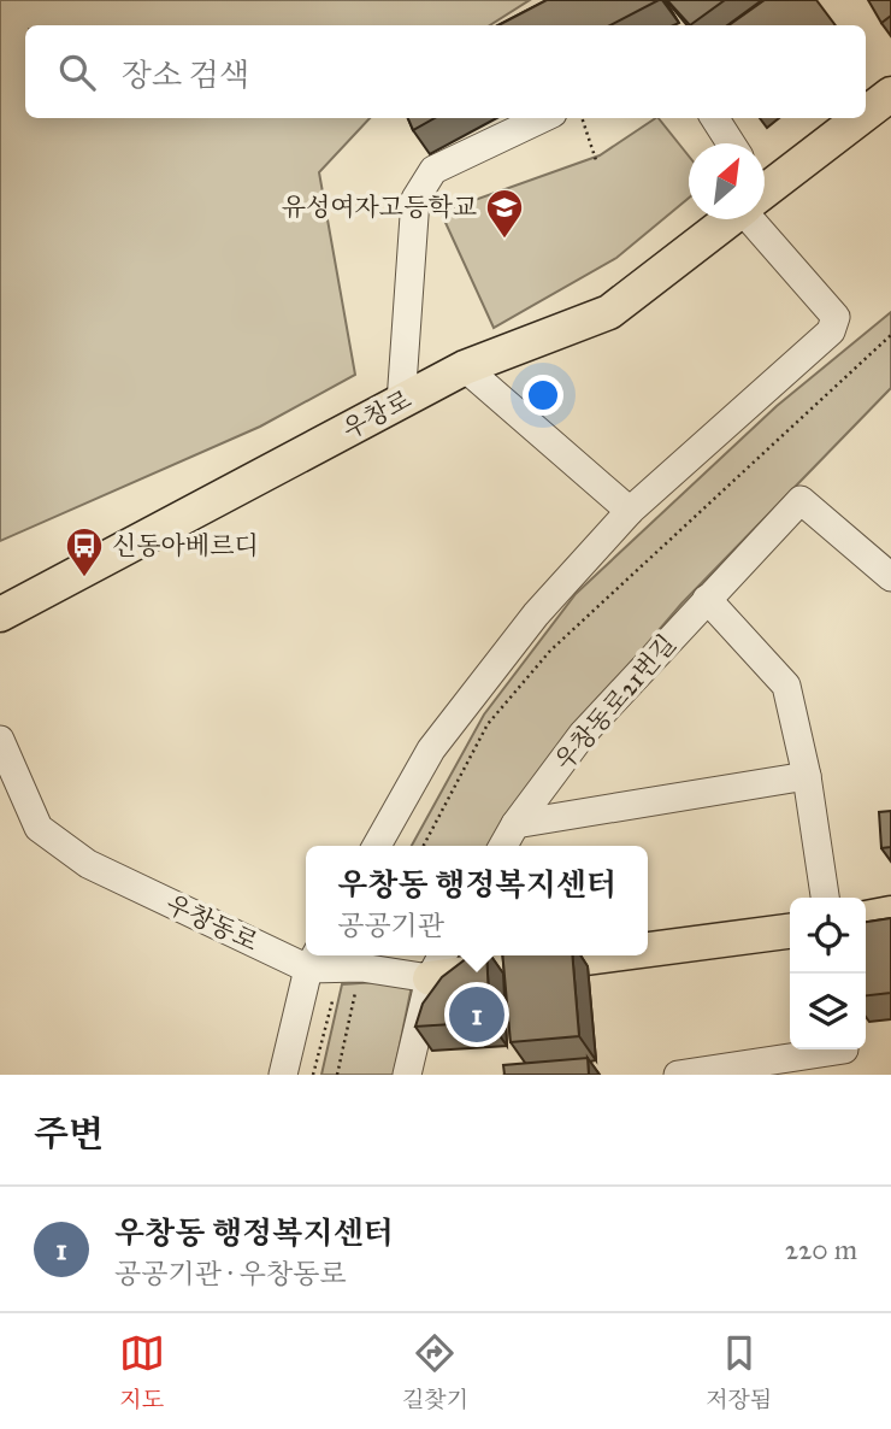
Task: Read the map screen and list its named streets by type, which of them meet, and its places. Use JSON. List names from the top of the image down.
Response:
{
  "streets": {
    "main road": ["우창로", "우창동로"],
    "street": ["우창동로21번길"]
  },
  "places": {
    "school or university": ["유성여자고등학교"],
    "bus stop": ["신동아베르디"]
  },
  "north": "top right",
  "page": {
    "search": "장소 검색",
    "popup": ["우창동 행정복지센터", "공공기관"],
    "pins": "1",
    "heading": "주변",
    "list": [
      {
        "mark": "1",
        "name": "우창동 행정복지센터",
        "note": "공공기관 · 우창동로",
        "value": "220 m"
      }
    ],
    "nav": ["지도", "길찾기", "저장됨"]
  }
}
